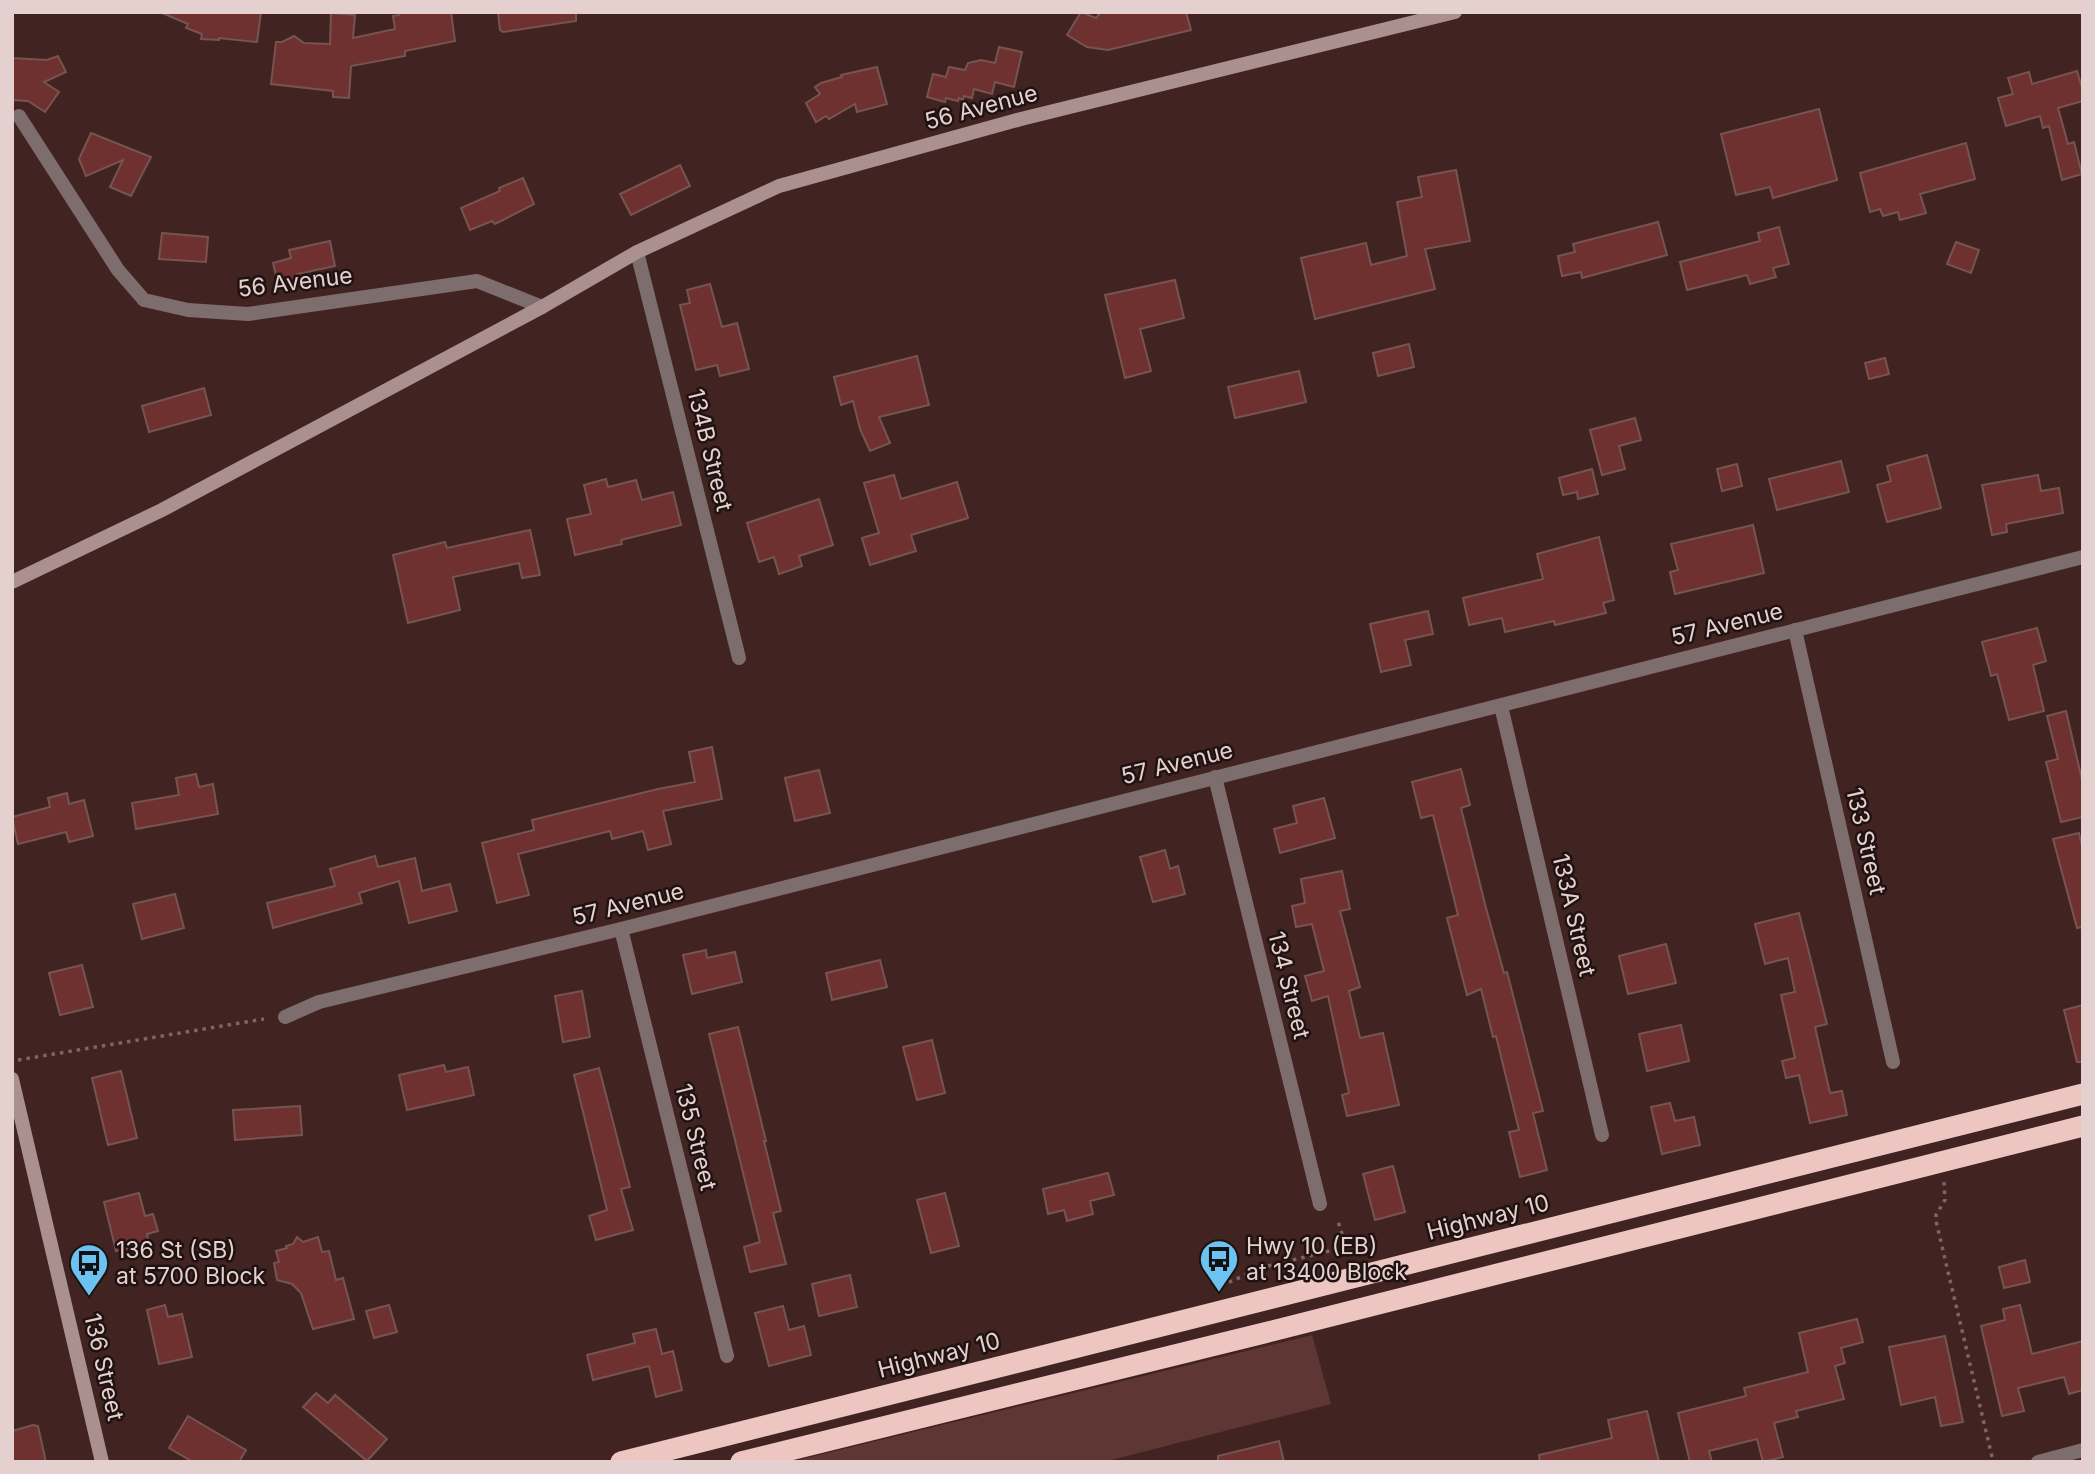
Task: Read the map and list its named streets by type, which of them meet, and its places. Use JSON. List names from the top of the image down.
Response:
{
  "streets": {
    "highway": ["Highway 10"],
    "street": [
      "56 Avenue",
      "134B Street",
      "57 Avenue",
      "133 Street",
      "133A Street",
      "134 Street",
      "135 Street",
      "136 Street"
    ]
  },
  "crossings": [
    ["56 Avenue", "134B Street"],
    ["57 Avenue", "133 Street"],
    ["57 Avenue", "133A Street"],
    ["57 Avenue", "134 Street"],
    ["57 Avenue", "135 Street"]
  ],
  "places": {
    "bus stop": ["Hwy 10 (EB) at 13400 Block", "136 St (SB) at 5700 Block"]
  }
}
